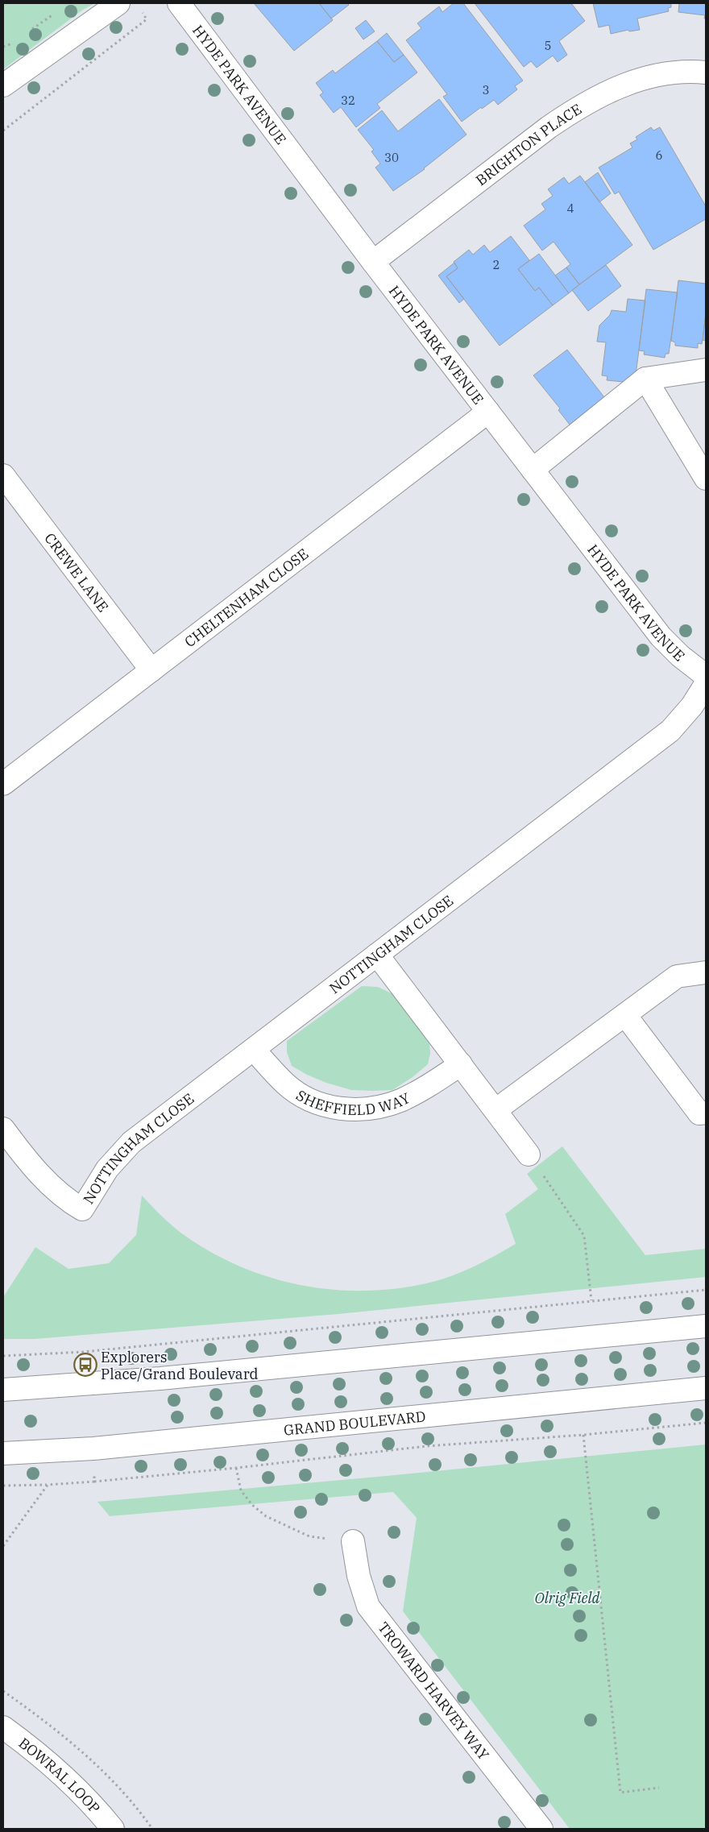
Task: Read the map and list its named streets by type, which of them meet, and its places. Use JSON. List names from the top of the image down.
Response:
{
  "streets": {
    "street": [
      "HYDE PARK AVENUE",
      "BRIGHTON PLACE",
      "CREWE LANE",
      "CHELTENHAM CLOSE",
      "NOTTINGHAM CLOSE",
      "SHEFFIELD WAY",
      "GRAND BOULEVARD",
      "TROWARD HARVEY WAY",
      "BOWRAL LOOP"
    ]
  },
  "crossings": [
    ["HYDE PARK AVENUE", "BRIGHTON PLACE"],
    ["HYDE PARK AVENUE", "CHELTENHAM CLOSE"],
    ["CREWE LANE", "CHELTENHAM CLOSE"],
    ["NOTTINGHAM CLOSE", "SHEFFIELD WAY"]
  ],
  "parks": ["Olrig Field"],
  "places": {
    "bus stop": ["Explorers Place/Grand Boulevard"]
  },
  "house_numbers": [
    "5",
    "3",
    "32",
    "6",
    "30",
    "4",
    "2"
  ]
}
